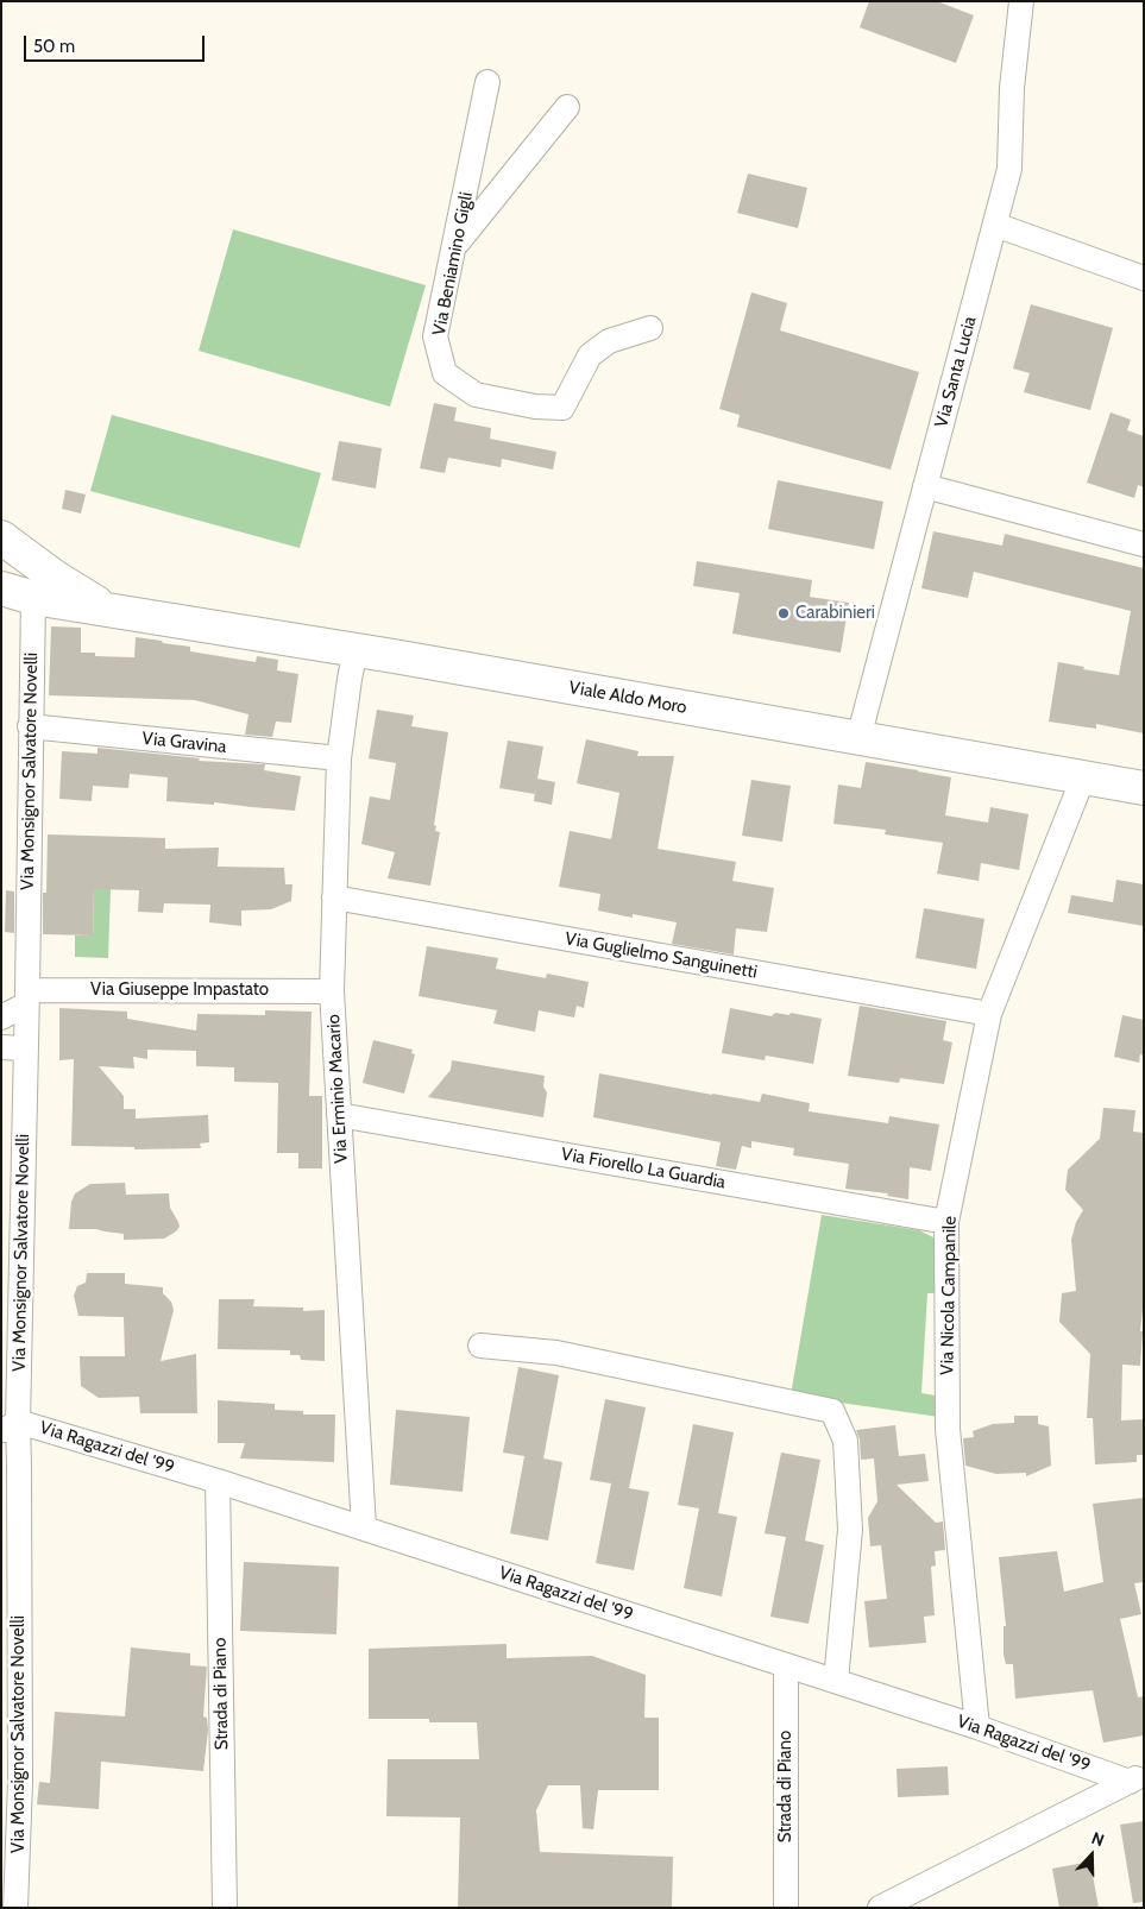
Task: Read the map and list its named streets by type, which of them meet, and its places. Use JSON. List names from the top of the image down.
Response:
{
  "streets": {
    "main road": ["Viale Aldo Moro"],
    "street": [
      "Via Beniamino Gigli",
      "Via Santa Lucia",
      "Via Gravina",
      "Via Monsignor Salvatore Novelli",
      "Via Guglielmo Sanguinetti",
      "Via Giuseppe Impastato",
      "Via Erminio Macario",
      "Via Fiorello La Guardia",
      "Via Nicola Campanile",
      "Via Ragazzi del '99",
      "Strada di Piano"
    ]
  },
  "crossings": [
    ["Via Santa Lucia", "Viale Aldo Moro"],
    ["Viale Aldo Moro", "Via Monsignor Salvatore Novelli"],
    ["Viale Aldo Moro", "Via Erminio Macario"],
    ["Viale Aldo Moro", "Via Nicola Campanile"],
    ["Via Gravina", "Via Monsignor Salvatore Novelli"],
    ["Via Gravina", "Via Erminio Macario"],
    ["Via Monsignor Salvatore Novelli", "Via Giuseppe Impastato"],
    ["Via Monsignor Salvatore Novelli", "Via Ragazzi del '99"],
    ["Via Guglielmo Sanguinetti", "Via Erminio Macario"],
    ["Via Guglielmo Sanguinetti", "Via Nicola Campanile"],
    ["Via Giuseppe Impastato", "Via Erminio Macario"],
    ["Via Erminio Macario", "Via Fiorello La Guardia"],
    ["Via Erminio Macario", "Via Ragazzi del '99"],
    ["Via Fiorello La Guardia", "Via Nicola Campanile"],
    ["Via Nicola Campanile", "Via Ragazzi del '99"],
    ["Via Ragazzi del '99", "Strada di Piano"]
  ],
  "places": ["Carabinieri"],
  "scale_bar": "50 m",
  "north": "top"
}
